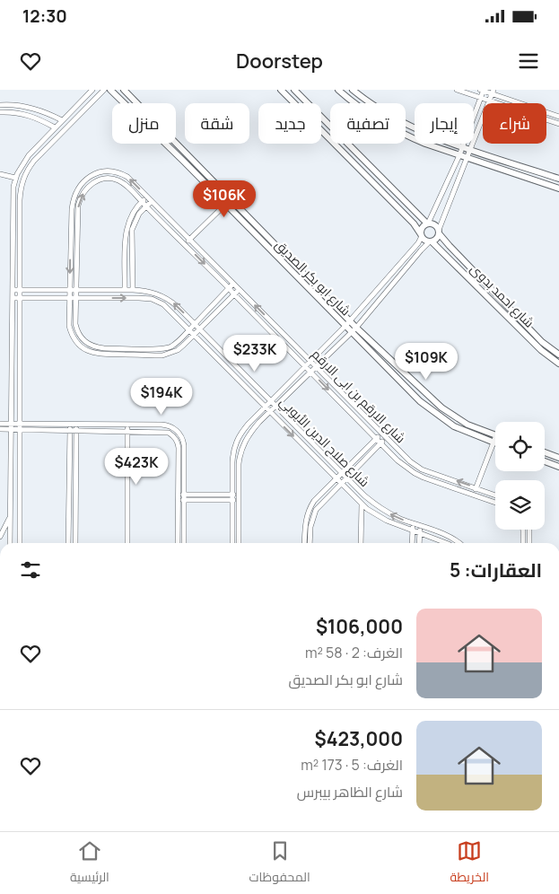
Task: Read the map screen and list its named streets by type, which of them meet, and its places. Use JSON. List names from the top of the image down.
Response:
{
  "streets": {
    "street": [
      "شارع ابو بكر الصديق",
      "شارع احمد بدوى",
      "شارع الارقم بن ابى الارقم",
      "شارع صلاح الدين الأيوبي"
    ]
  },
  "crossings": [
    ["شارع الارقم بن ابى الارقم", "شارع صلاح الدين الأيوبي"]
  ],
  "page": {
    "status": "12:30",
    "header": "Doorstep",
    "chip": [
      "شراء",
      "إيجار",
      "تصفية",
      "جديد",
      "شقة",
      "منزل"
    ],
    "price": [
      "$106K",
      "$233K",
      "$109K",
      "$194K",
      "$423K"
    ],
    "heading": "العقارات: 5",
    "list": [
      {
        "name": "$106,000",
        "note": "الغرف: 2 · 58 m² · شارع ابو بكر الصديق"
      },
      {
        "name": "$423,000",
        "note": "الغرف: 5 · 173 m² · شارع الظاهر بيبرس"
      }
    ],
    "tabs": ["الخريطة", "المحفوظات", "الرئيسية"]
  }
}
